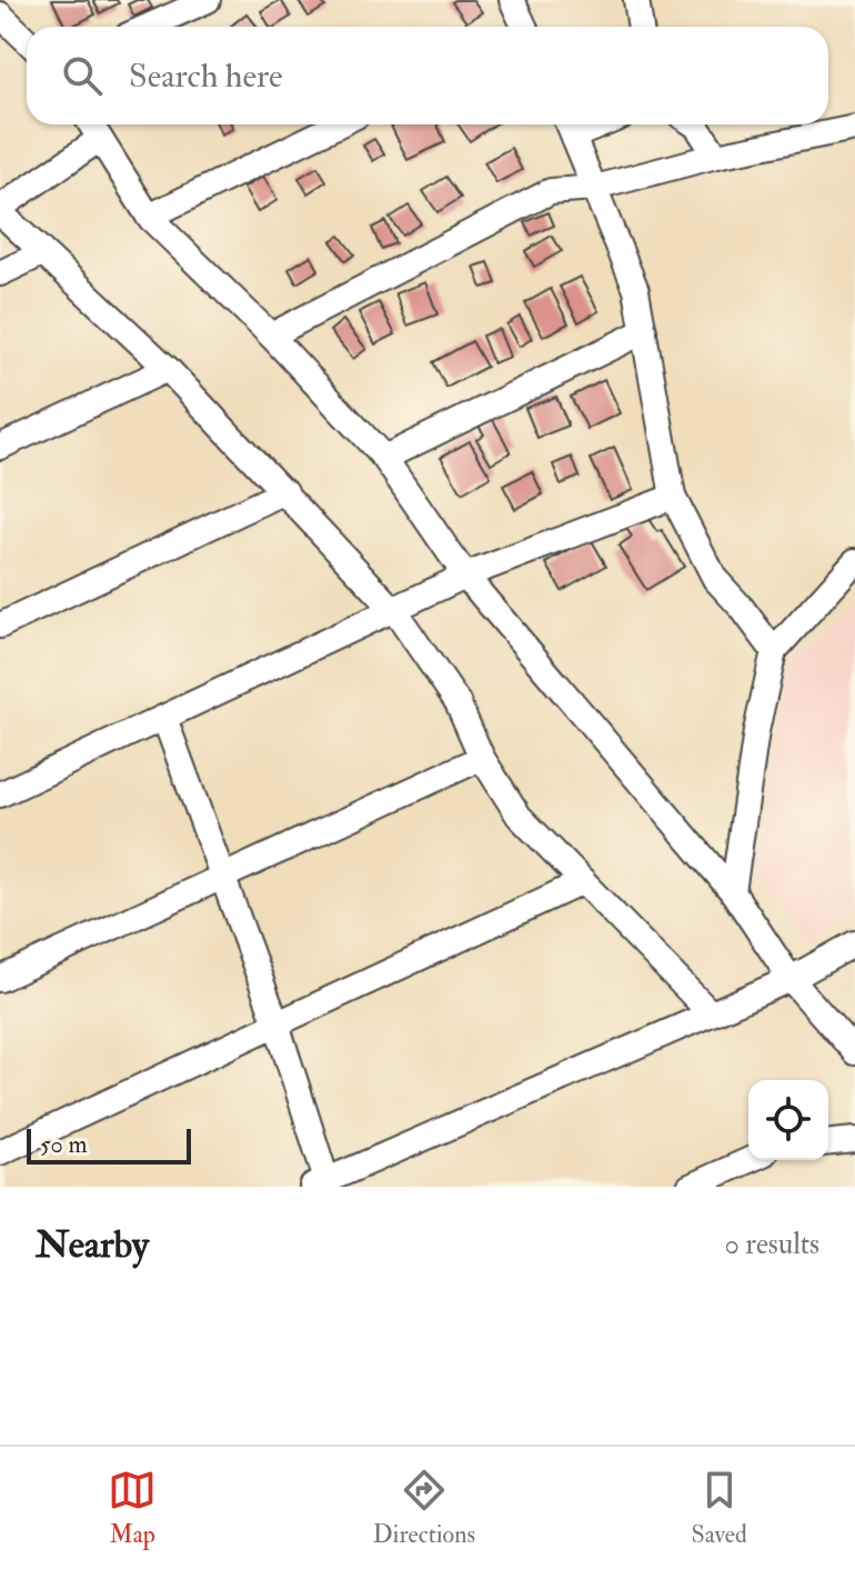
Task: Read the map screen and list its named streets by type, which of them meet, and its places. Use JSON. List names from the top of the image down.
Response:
{
  "scale_bar": "50 m",
  "page": {
    "search": "Search here",
    "scale": "50 m",
    "heading": ["Nearby", "0 results"],
    "nav": ["Map", "Directions", "Saved"]
  }
}
